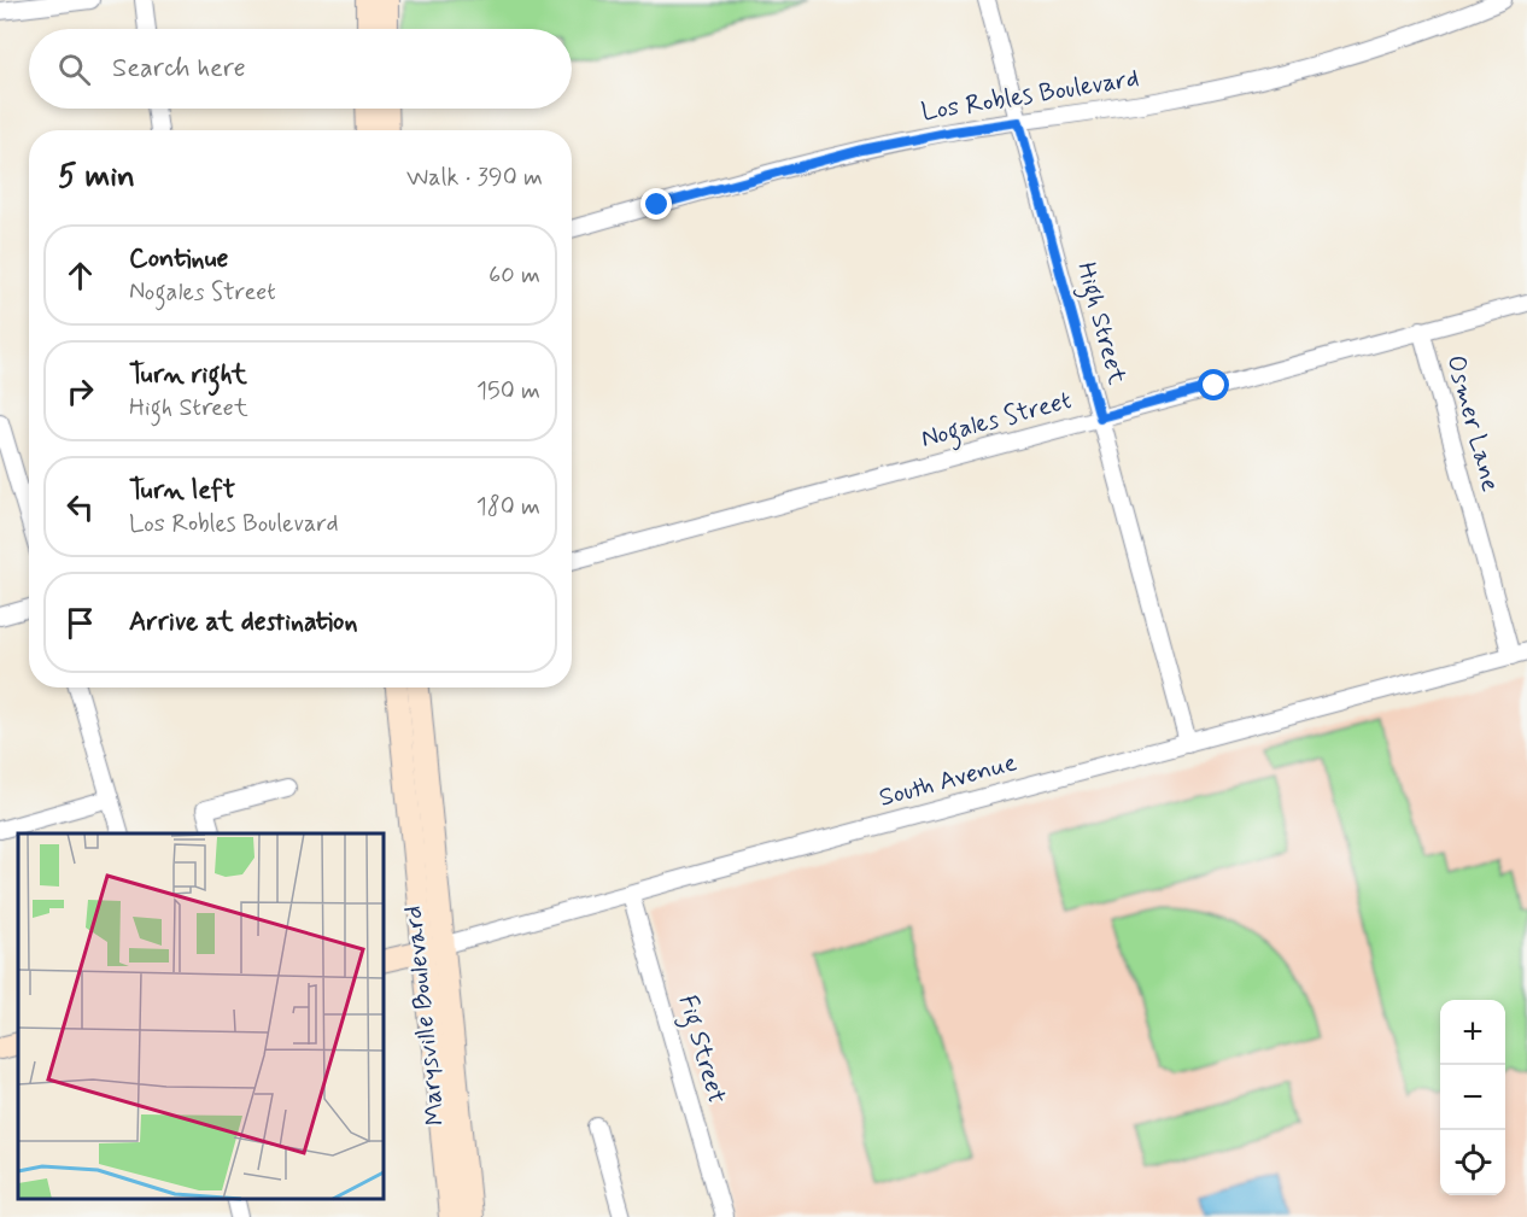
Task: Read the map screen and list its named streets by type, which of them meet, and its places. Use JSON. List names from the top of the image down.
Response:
{
  "streets": {
    "main road": ["South Avenue", "Marysville Boulevard"],
    "street": [
      "Los Robles Boulevard",
      "High Street",
      "Nogales Street",
      "Osmer Lane",
      "Fig Street"
    ]
  },
  "crossings": [
    ["Los Robles Boulevard", "High Street"],
    ["High Street", "Nogales Street"],
    ["High Street", "South Avenue"],
    ["Nogales Street", "Osmer Lane"],
    ["Osmer Lane", "South Avenue"],
    ["South Avenue", "Marysville Boulevard"],
    ["South Avenue", "Fig Street"]
  ],
  "page": {
    "search": "Search here",
    "heading": ["5 min", "Walk · 390 m"],
    "list": [
      ["Continue", "Nogales Street", "60 m"],
      ["Turn right", "High Street", "150 m"],
      ["Turn left", "Los Robles Boulevard", "180 m"],
      "Arrive at destination"
    ],
    "map_buttons": ["+", "−"]
  }
}
